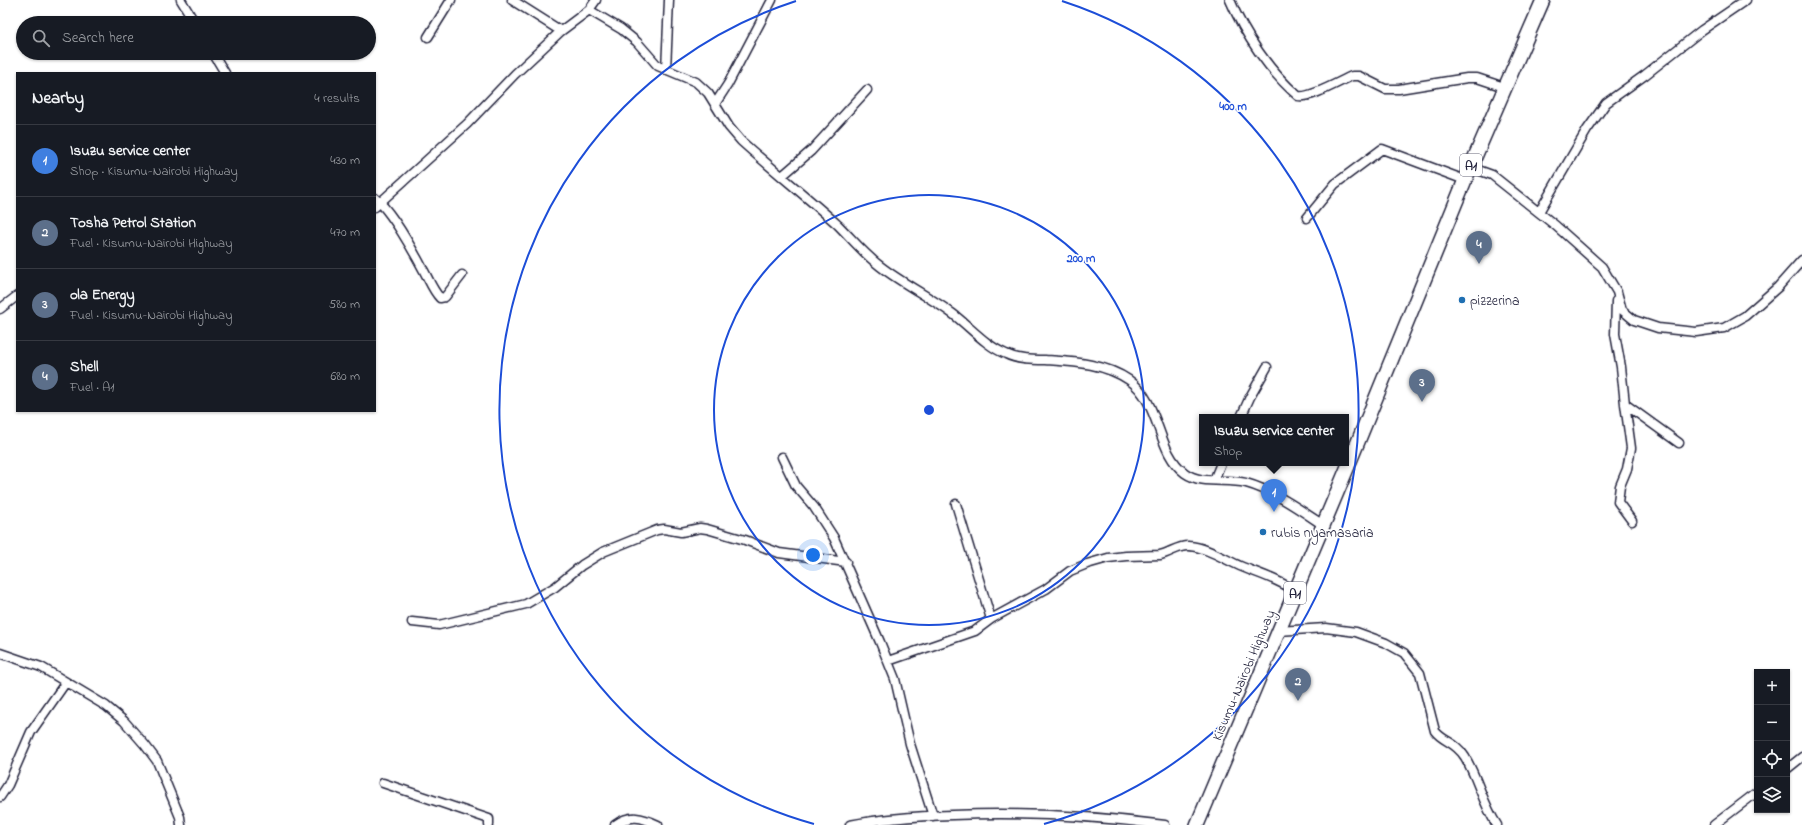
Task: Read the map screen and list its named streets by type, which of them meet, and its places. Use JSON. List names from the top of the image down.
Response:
{
  "streets": {
    "highway": ["A1", "Kisumu-Nairobi Highway"]
  },
  "crossings": [
    ["A1", "Kisumu-Nairobi Highway"]
  ],
  "places": ["pizzerina", "rubis nyamasaria"],
  "page": {
    "search": "Search here",
    "heading": ["Nearby", "4 results"],
    "list": [
      {
        "mark": "1",
        "name": "Isuzu service center",
        "note": "Shop · Kisumu-Nairobi Highway",
        "value": "430 m"
      },
      {
        "mark": "2",
        "name": "Tosha Petrol Station",
        "note": "Fuel · Kisumu-Nairobi Highway",
        "value": "470 m"
      },
      {
        "mark": "3",
        "name": "ola Energy",
        "note": "Fuel · Kisumu-Nairobi Highway",
        "value": "580 m"
      },
      {
        "mark": "4",
        "name": "Shell",
        "note": "Fuel · A1",
        "value": "680 m"
      }
    ],
    "pins": [
      "4",
      "3",
      "1",
      "2"
    ],
    "popup": ["Isuzu service center", "Shop"],
    "map_buttons": ["+", "−"]
  },
  "rings": ["400 m", "200 m"]
}
